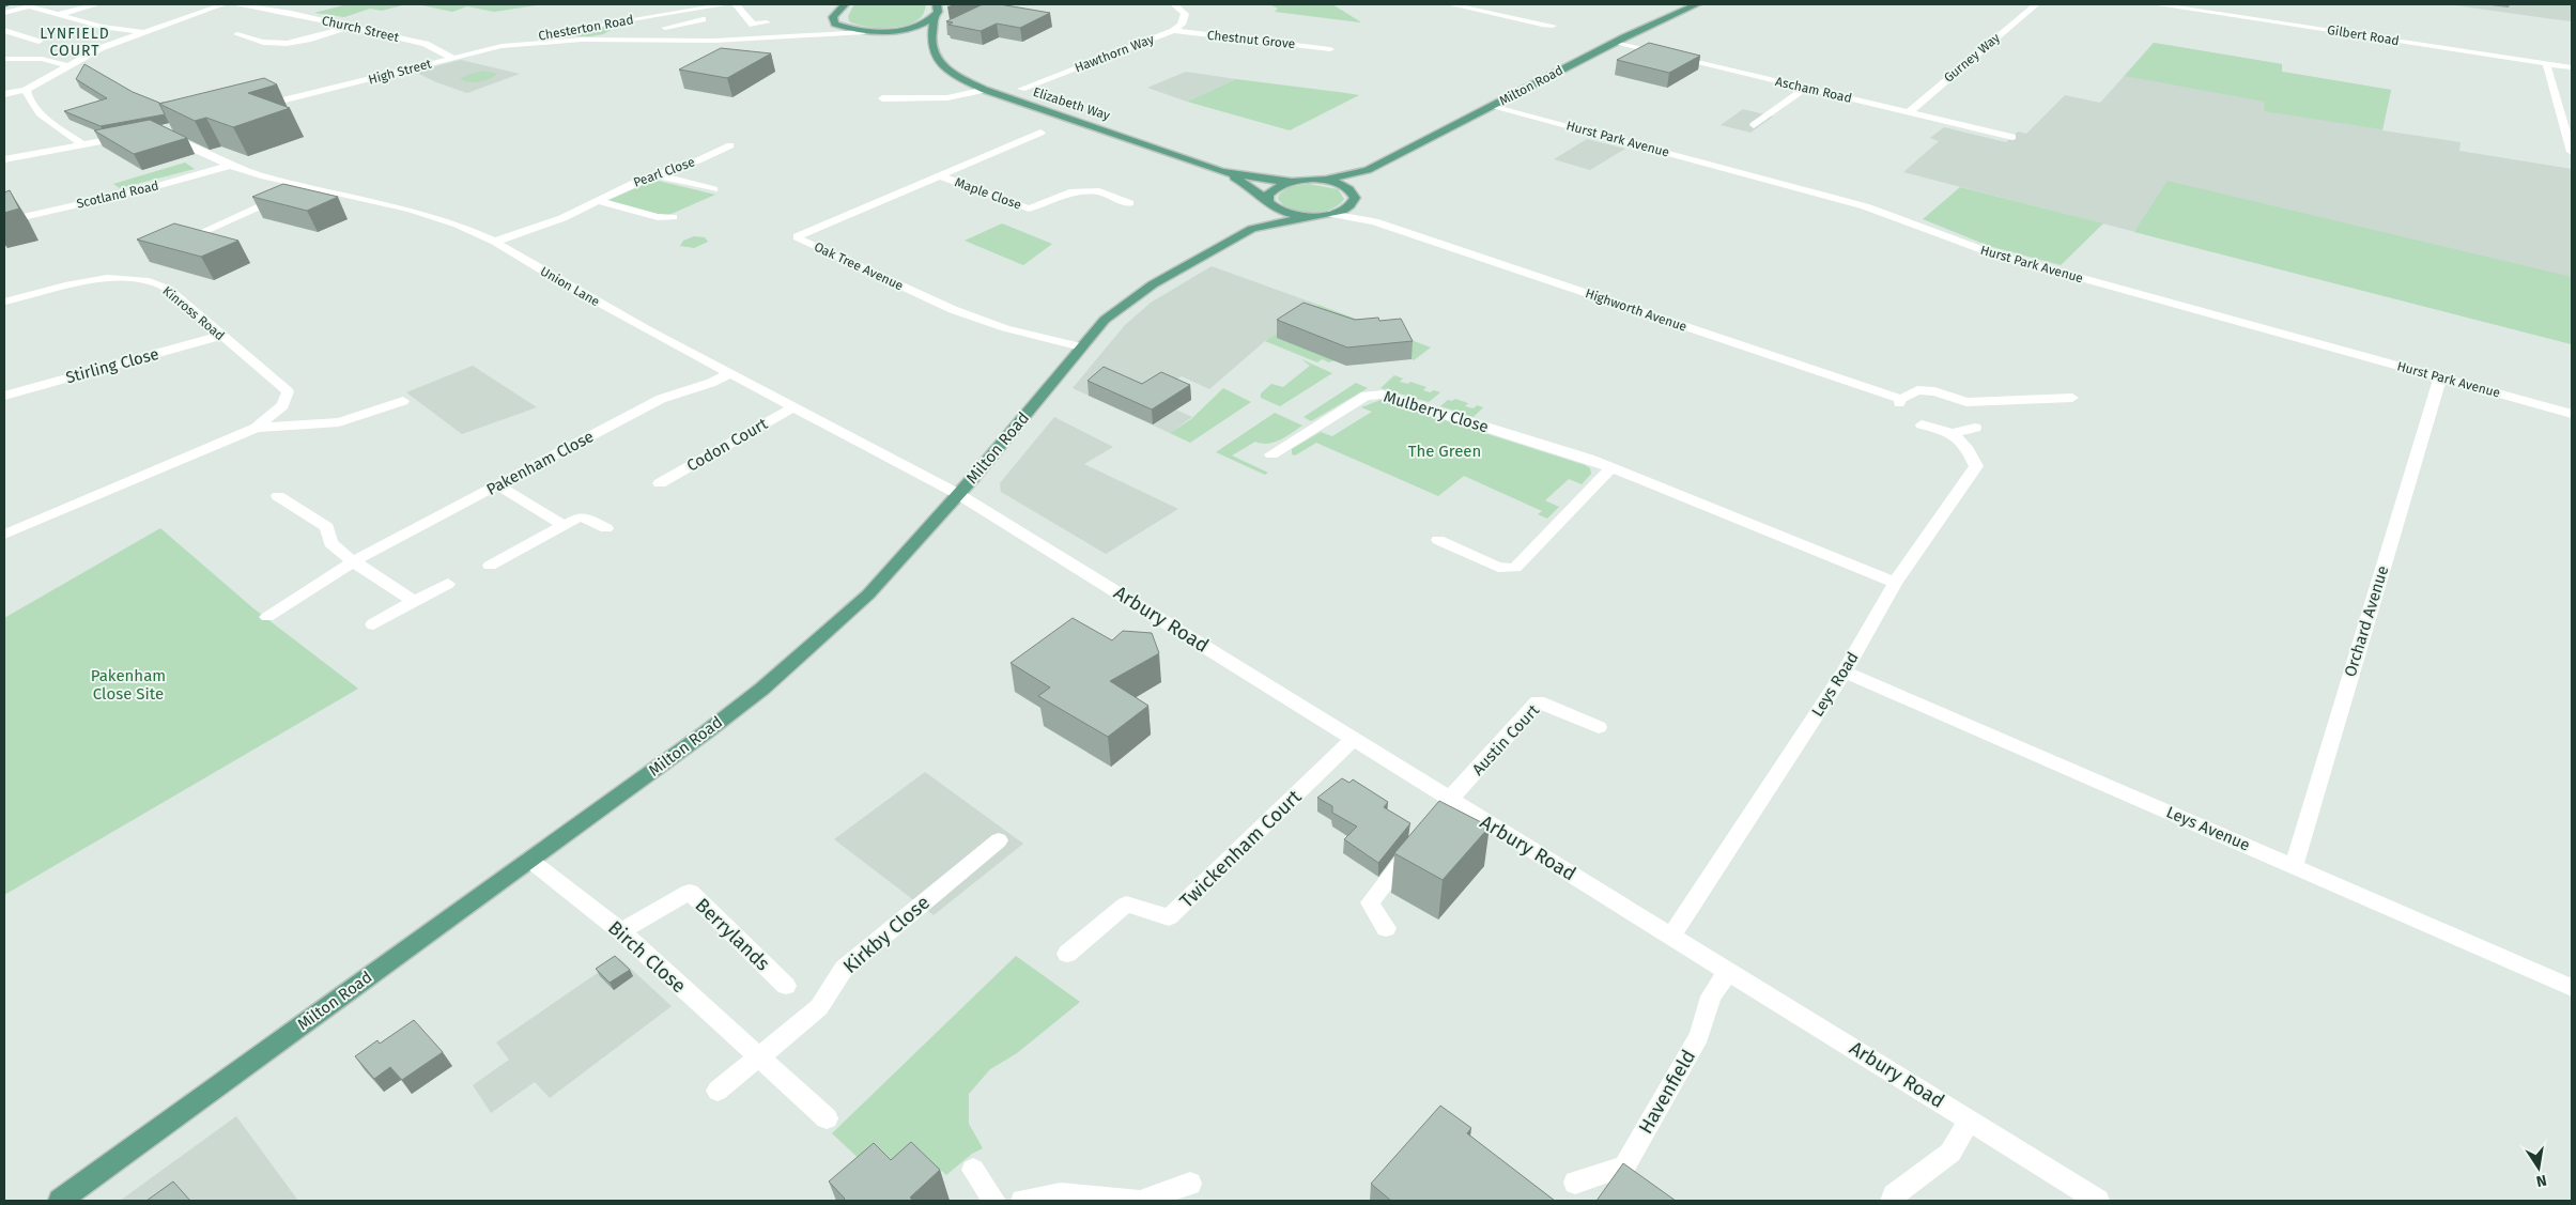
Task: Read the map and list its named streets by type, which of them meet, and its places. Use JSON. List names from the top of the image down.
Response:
{
  "streets": {
    "main road": ["Milton Road", "Elizabeth Way"],
    "street": [
      "Chesterton Road",
      "Church Street",
      "Gilbert Road",
      "Chestnut Grove",
      "Hawthorn Way",
      "Gurney Way",
      "High Street",
      "Ascham Road",
      "Hurst Park Avenue",
      "Pearl Close",
      "Maple Close",
      "Scotland Road",
      "Oak Tree Avenue",
      "Union Lane",
      "Highworth Avenue",
      "Kinross Road",
      "Stirling Close",
      "Mulberry Close",
      "Codon Court",
      "Pakenham Close",
      "Arbury Road",
      "Orchard Avenue",
      "Leys Road",
      "Austin Court",
      "Leys Avenue",
      "Twickenham Court",
      "Berrylands",
      "Kirkby Close",
      "Birch Close",
      "Havenfield"
    ]
  },
  "crossings": [
    ["Chesterton Road", "High Street"],
    ["Church Street", "High Street"],
    ["Chestnut Grove", "Hawthorn Way"],
    ["Gurney Way", "Ascham Road"],
    ["Milton Road", "Ascham Road"],
    ["Milton Road", "Elizabeth Way"],
    ["Milton Road", "Hurst Park Avenue"],
    ["Milton Road", "Oak Tree Avenue"],
    ["Milton Road", "Union Lane"],
    ["Milton Road", "Arbury Road"],
    ["Milton Road", "Birch Close"],
    ["Hurst Park Avenue", "Orchard Avenue"],
    ["Pearl Close", "Union Lane"],
    ["Maple Close", "Oak Tree Avenue"],
    ["Scotland Road", "Union Lane"],
    ["Union Lane", "Codon Court"],
    ["Union Lane", "Pakenham Close"],
    ["Union Lane", "Arbury Road"],
    ["Kinross Road", "Stirling Close"],
    ["Mulberry Close", "Leys Road"],
    ["Arbury Road", "Leys Road"],
    ["Arbury Road", "Austin Court"],
    ["Arbury Road", "Twickenham Court"],
    ["Arbury Road", "Havenfield"],
    ["Orchard Avenue", "Leys Avenue"],
    ["Leys Road", "Leys Avenue"],
    ["Berrylands", "Birch Close"],
    ["Kirkby Close", "Birch Close"]
  ],
  "districts": ["LYNFIELD COURT"],
  "parks": ["The Green", "Pakenham Close Site"],
  "north": "bottom"
}
